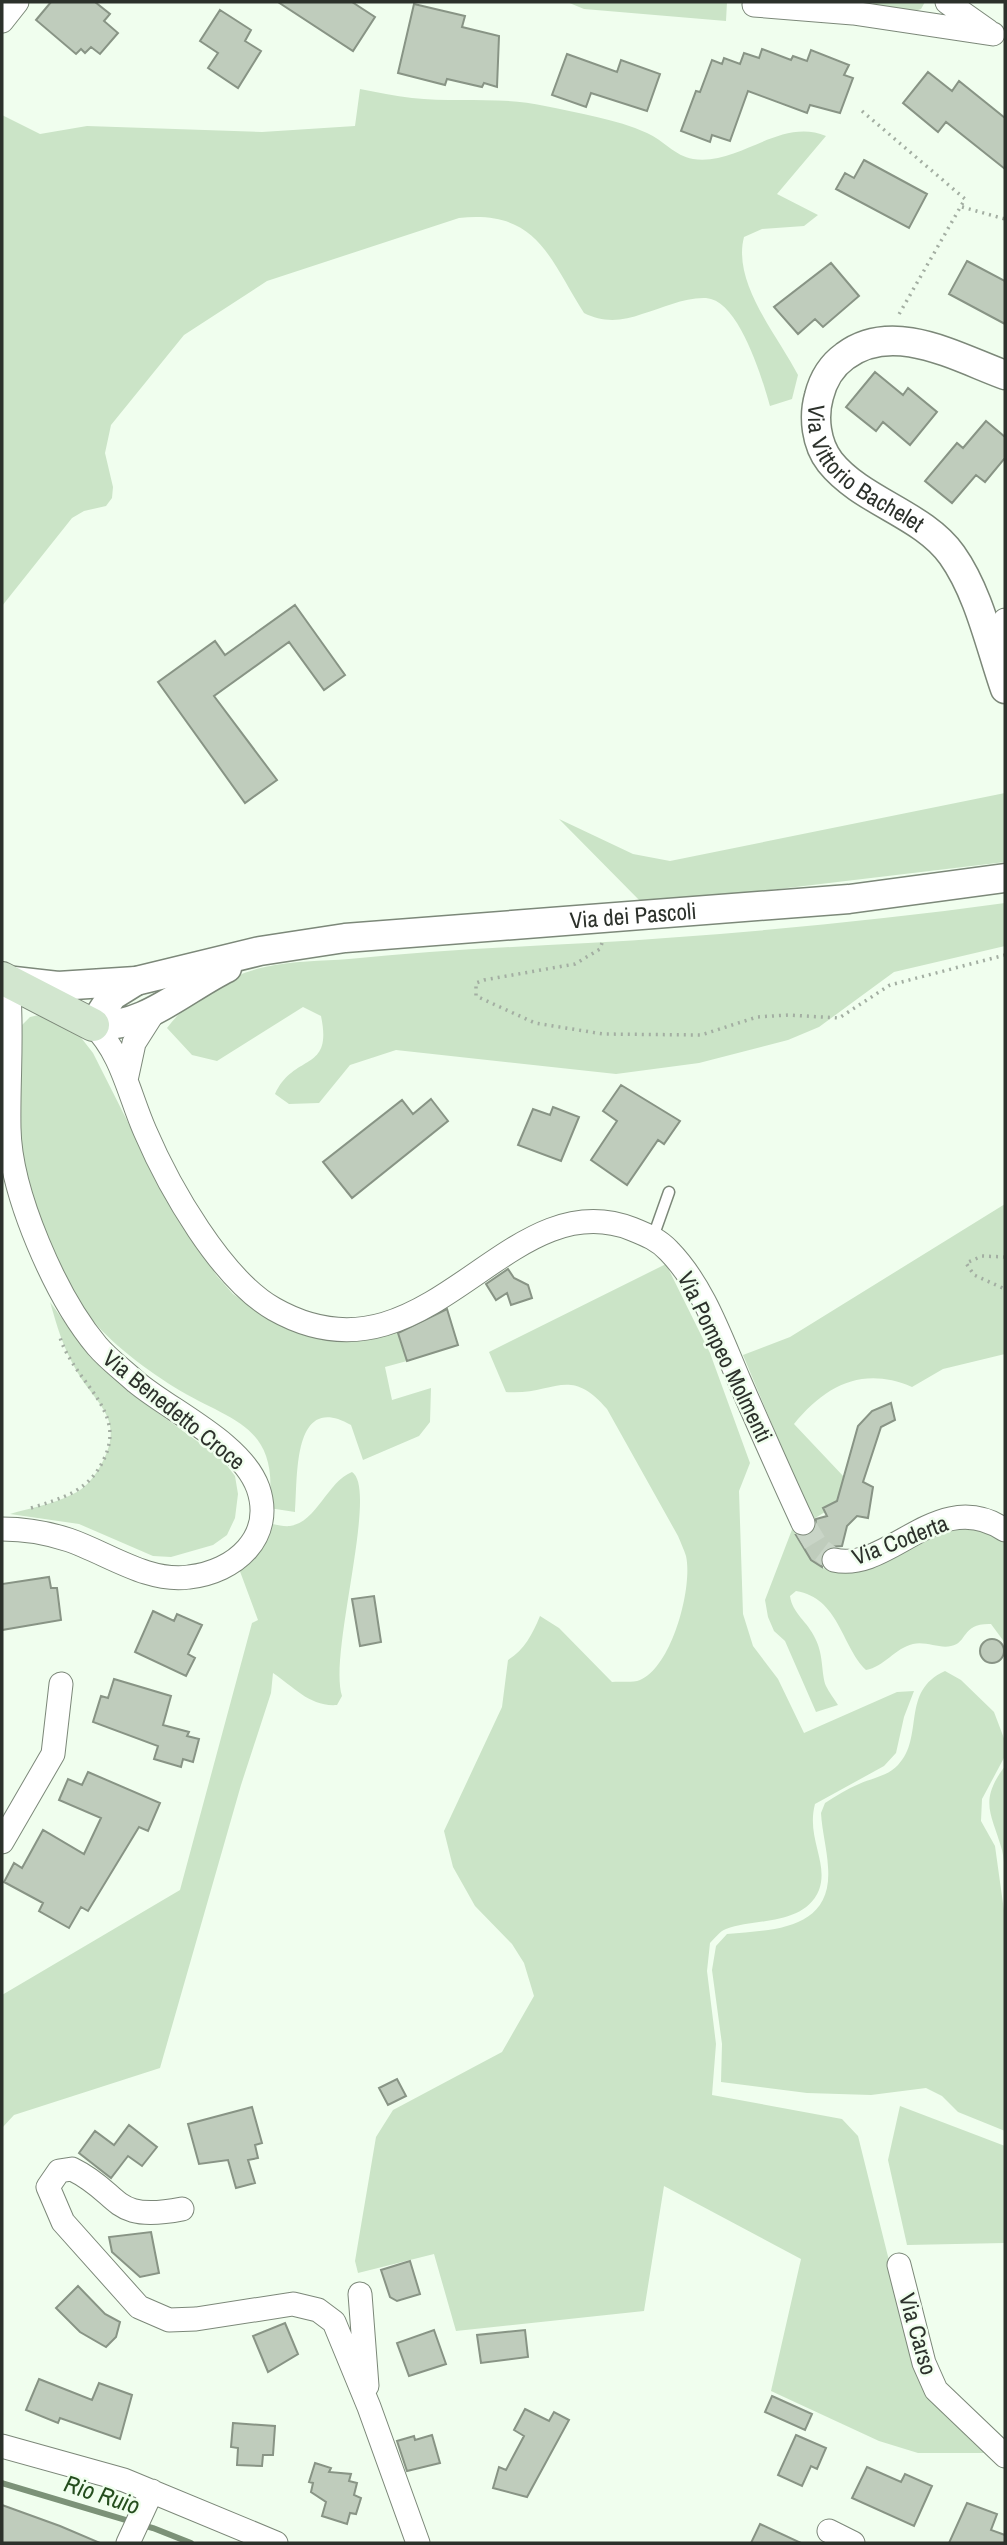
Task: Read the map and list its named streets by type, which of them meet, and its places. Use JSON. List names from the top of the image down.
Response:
{
  "streets": {
    "street": [
      "Via Vittorio Bachelet",
      "Via dei Pascoli",
      "Via Pompeo Molmenti",
      "Via Benedetto Croce",
      "Via Coderta",
      "Via Carso"
    ]
  },
  "crossings": [
    ["Via dei Pascoli", "Via Pompeo Molmenti"],
    ["Via dei Pascoli", "Via Benedetto Croce"]
  ],
  "water": ["Rio Ruio"]
}
